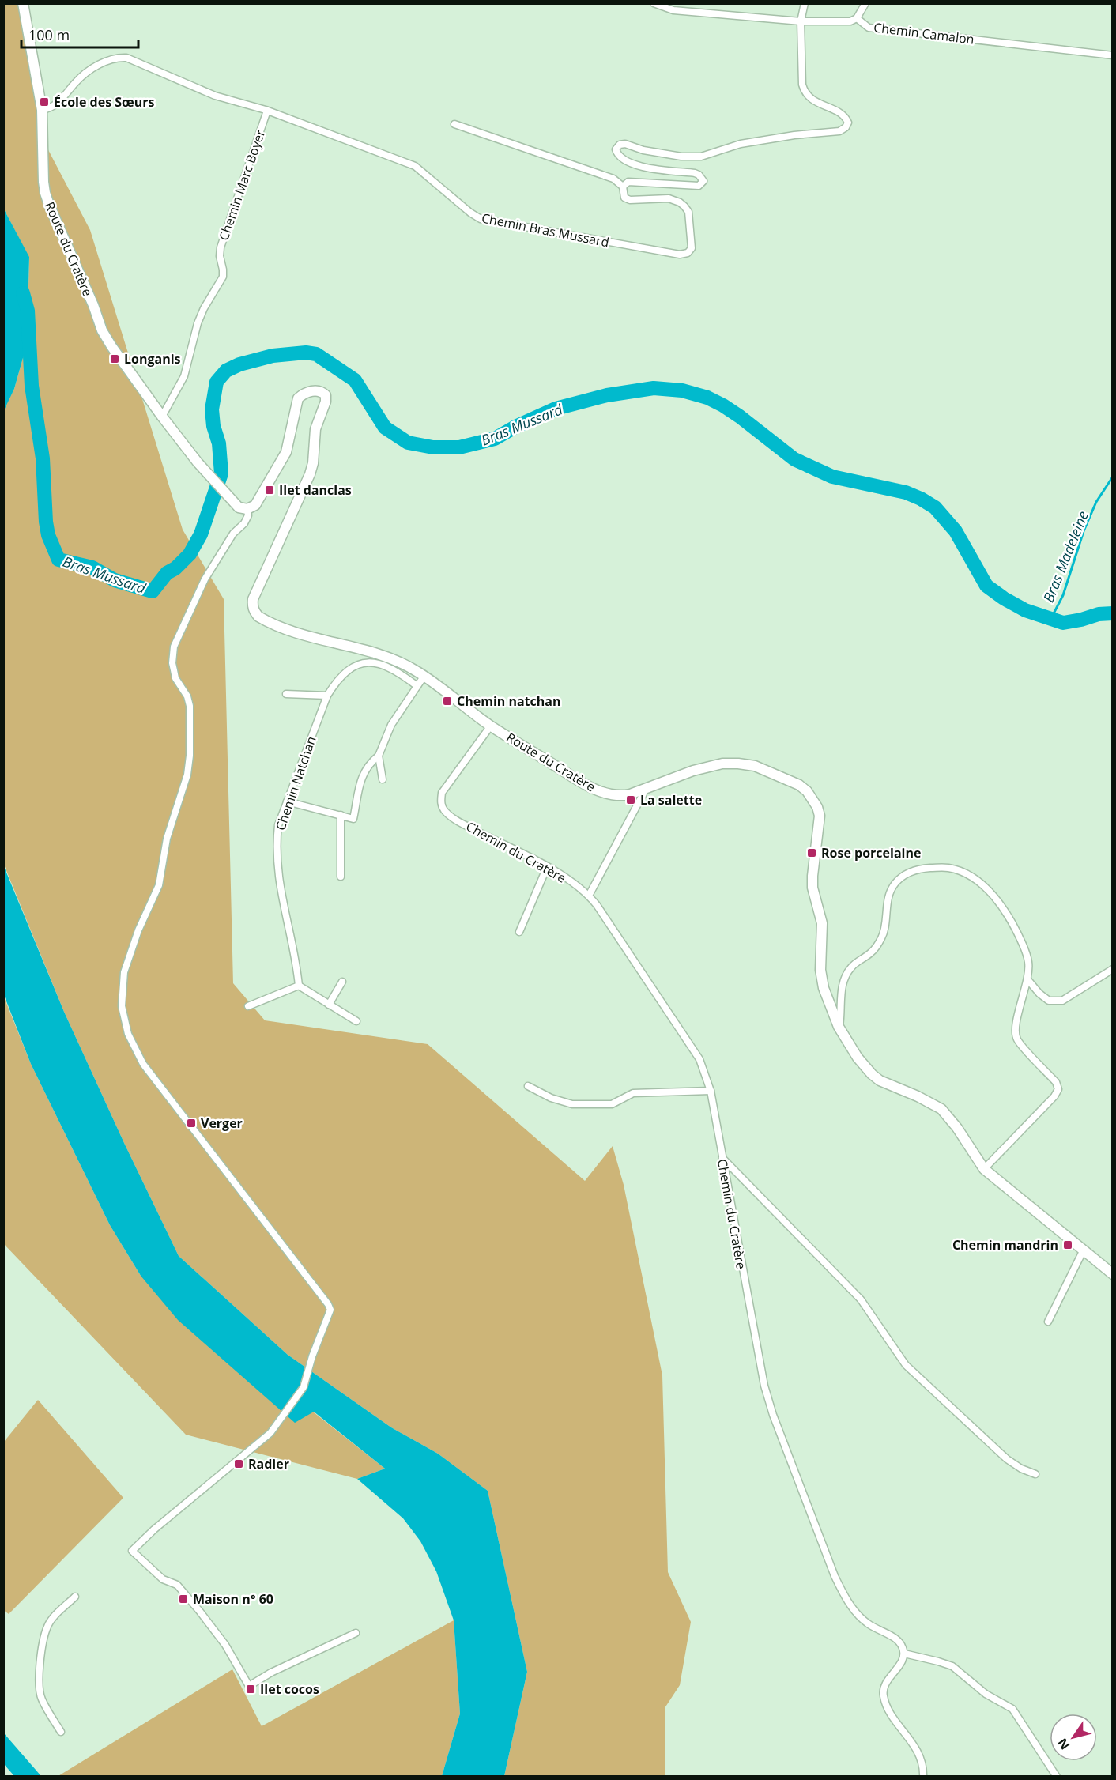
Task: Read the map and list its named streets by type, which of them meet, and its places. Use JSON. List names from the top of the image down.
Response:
{
  "streets": {
    "street": [
      "Chemin Camalon",
      "Chemin Marc Boyer",
      "Chemin Bras Mussard",
      "Route du Cratère",
      "Chemin Natchan",
      "Chemin du Cratère"
    ]
  },
  "crossings": [
    ["Chemin Marc Boyer", "Chemin Bras Mussard"],
    ["Chemin Marc Boyer", "Route du Cratère"],
    ["Chemin Bras Mussard", "Route du Cratère"],
    ["Route du Cratère", "Chemin du Cratère"]
  ],
  "water": ["Bras Mussard", "Bras Madeleine"],
  "places": {
    "transit": [
      "École des Sœurs",
      "Longanis",
      "Ilet danclas",
      "Chemin natchan",
      "La salette",
      "Rose porcelaine",
      "Verger",
      "Chemin mandrin",
      "Radier",
      "Maison n° 60",
      "Ilet cocos"
    ]
  },
  "scale_bar": "100 m",
  "north": "bottom left"
}
